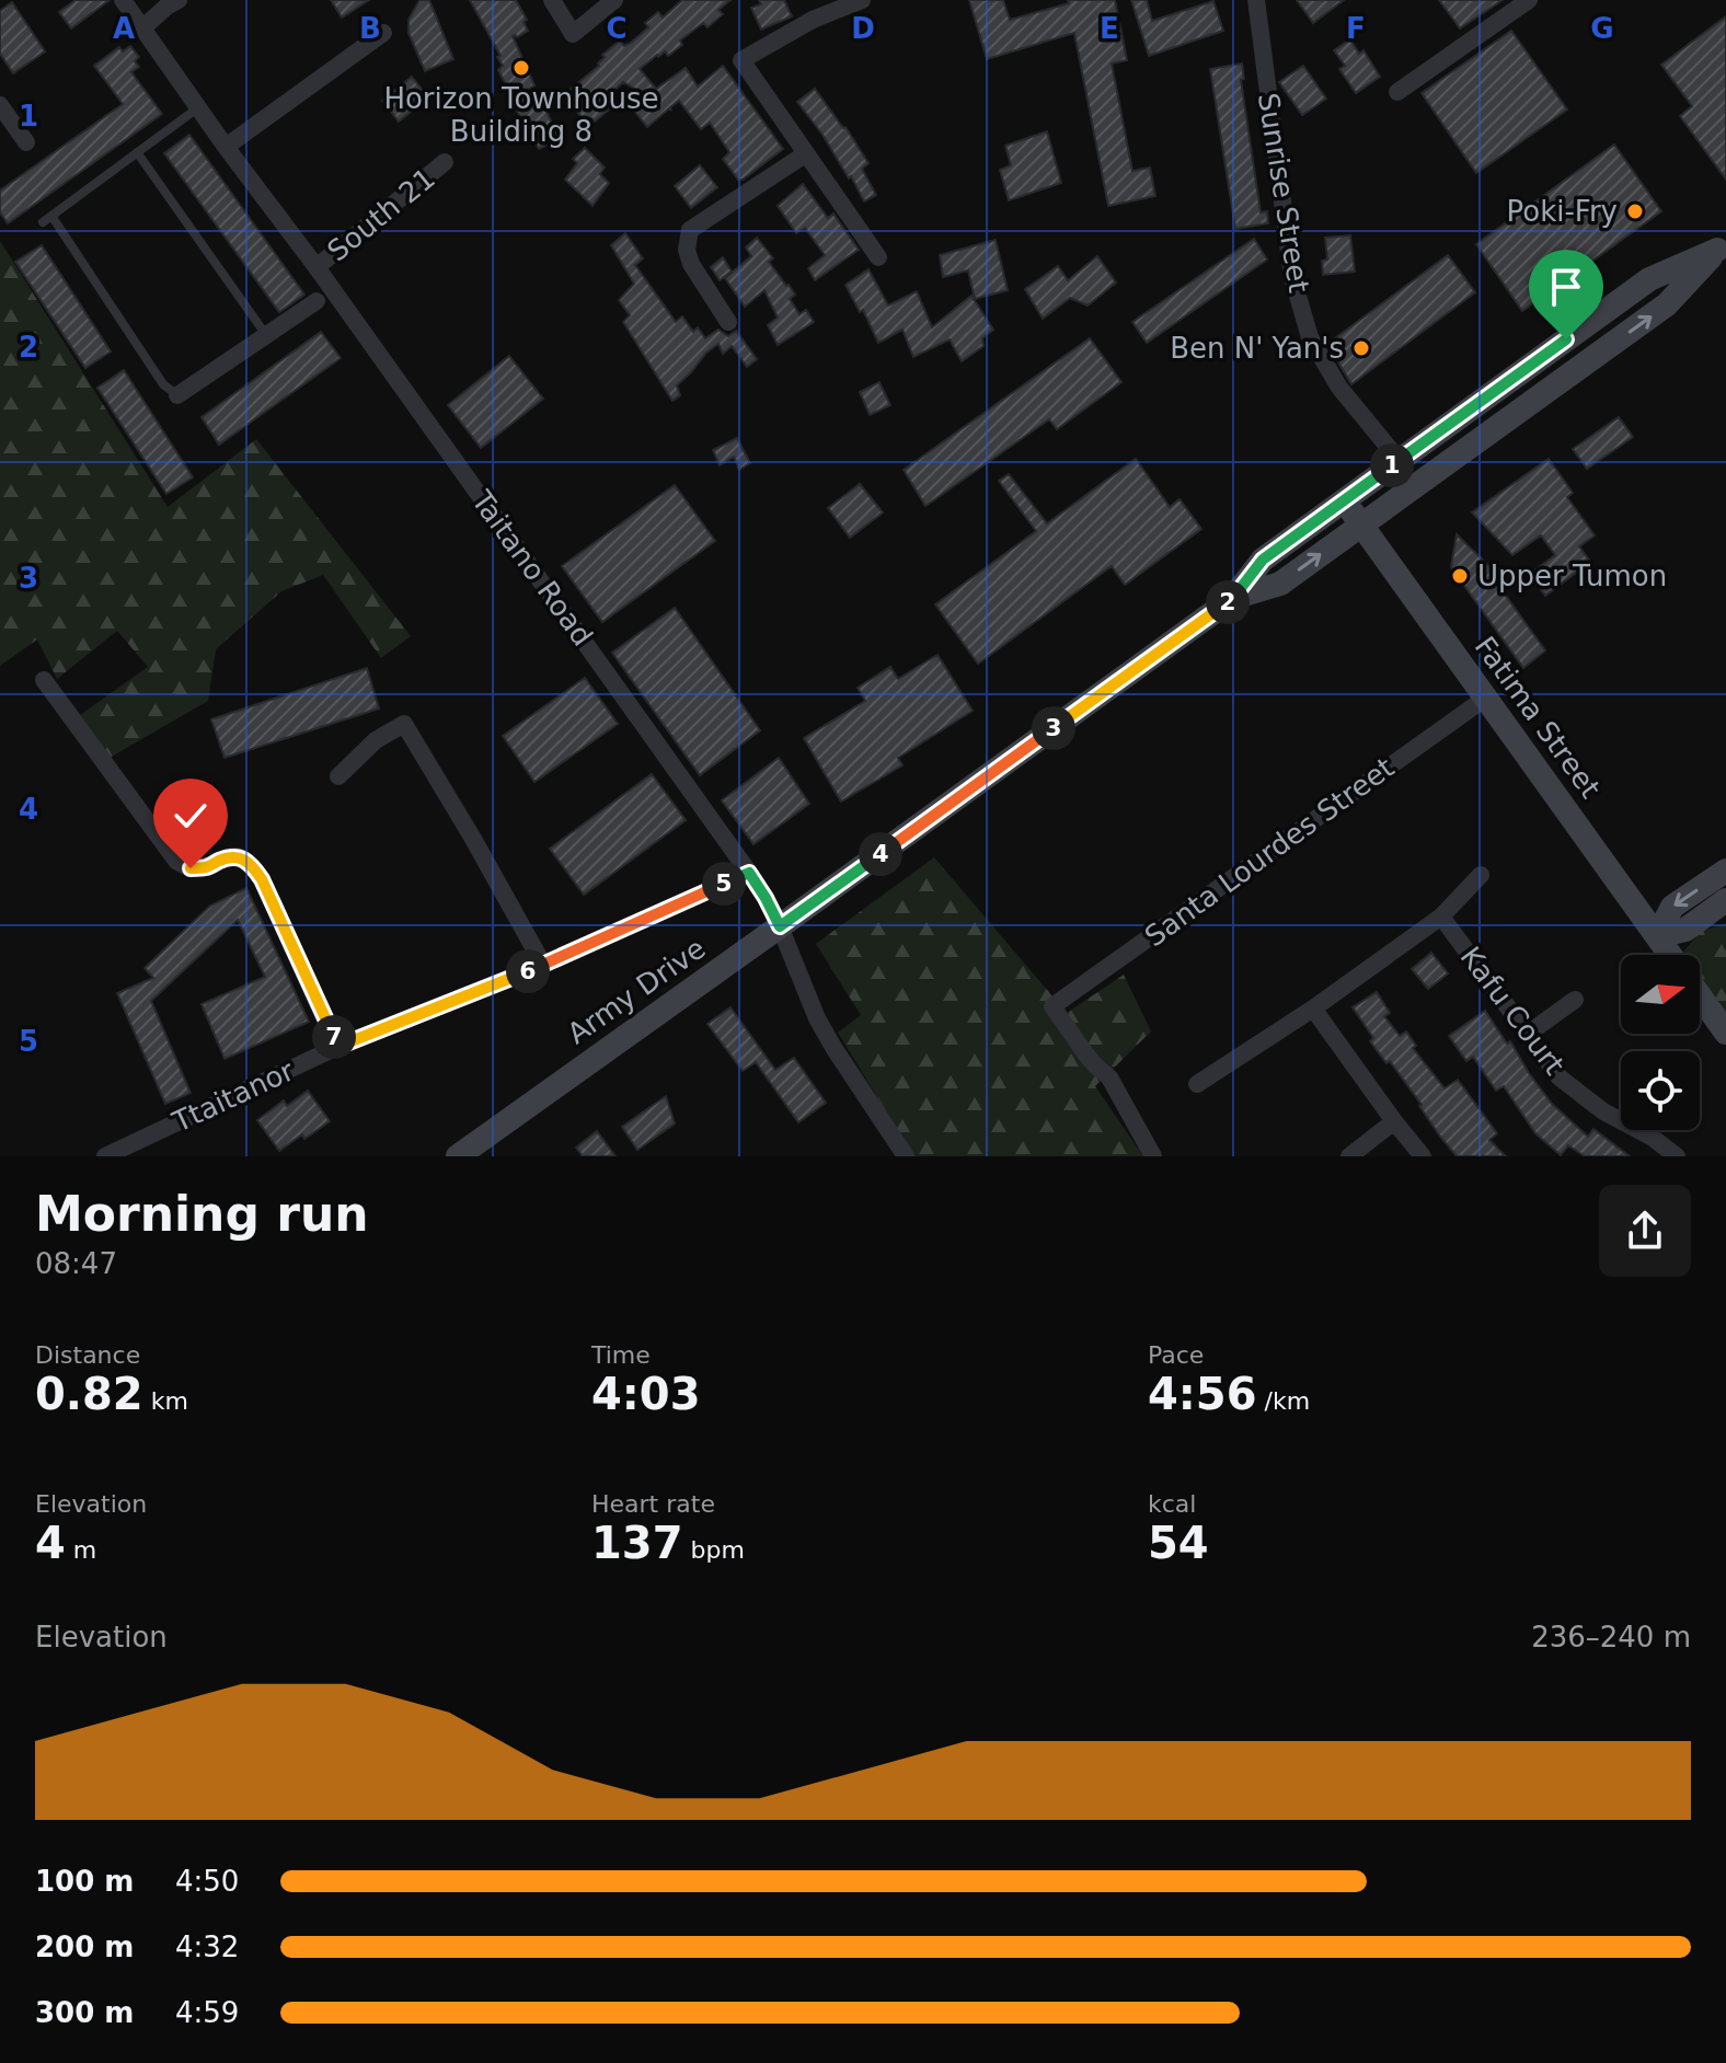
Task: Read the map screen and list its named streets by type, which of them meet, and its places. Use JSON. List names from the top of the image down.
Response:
{
  "streets": {
    "main road": ["Fatima Street", "Army Drive"],
    "street": [
      "Sunrise Street",
      "South 21",
      "Taitano Road",
      "Santa Lourdes Street",
      "Kafu Court",
      "Ttaitanor"
    ]
  },
  "crossings": [
    ["Sunrise Street", "Army Drive"],
    ["South 21", "Taitano Road"],
    ["Taitano Road", "Army Drive"],
    ["Taitano Road", "Ttaitanor"],
    ["Fatima Street", "Santa Lourdes Street"],
    ["Fatima Street", "Army Drive"]
  ],
  "places": [
    "Horizon Townhouse Building 8",
    "Poki-Fry",
    "Ben N' Yan's",
    "Upper Tumon"
  ],
  "north": "right",
  "page": {
    "pins": [
      "1",
      "2",
      "3",
      "4",
      "5",
      "6",
      "7"
    ],
    "heading": ["Morning run", "08:47"],
    "stats": [
      ["Distance", "0.82 km"],
      ["Time", "4:03"],
      ["Pace", "4:56 /km"],
      ["Elevation", "4 m"],
      ["Heart rate", "137 bpm"],
      ["kcal", "54"]
    ],
    "chart": ["Elevation", "236–240 m"],
    "list": [
      {
        "name": "100 m",
        "note": "4:50"
      },
      {
        "name": "200 m",
        "note": "4:32"
      },
      {
        "name": "300 m",
        "note": "4:59"
      }
    ]
  },
  "grid": {
    "columns": [
      "A",
      "B",
      "C",
      "D",
      "E",
      "F",
      "G"
    ],
    "rows": [
      "1",
      "2",
      "3",
      "4",
      "5"
    ]
  }
}
